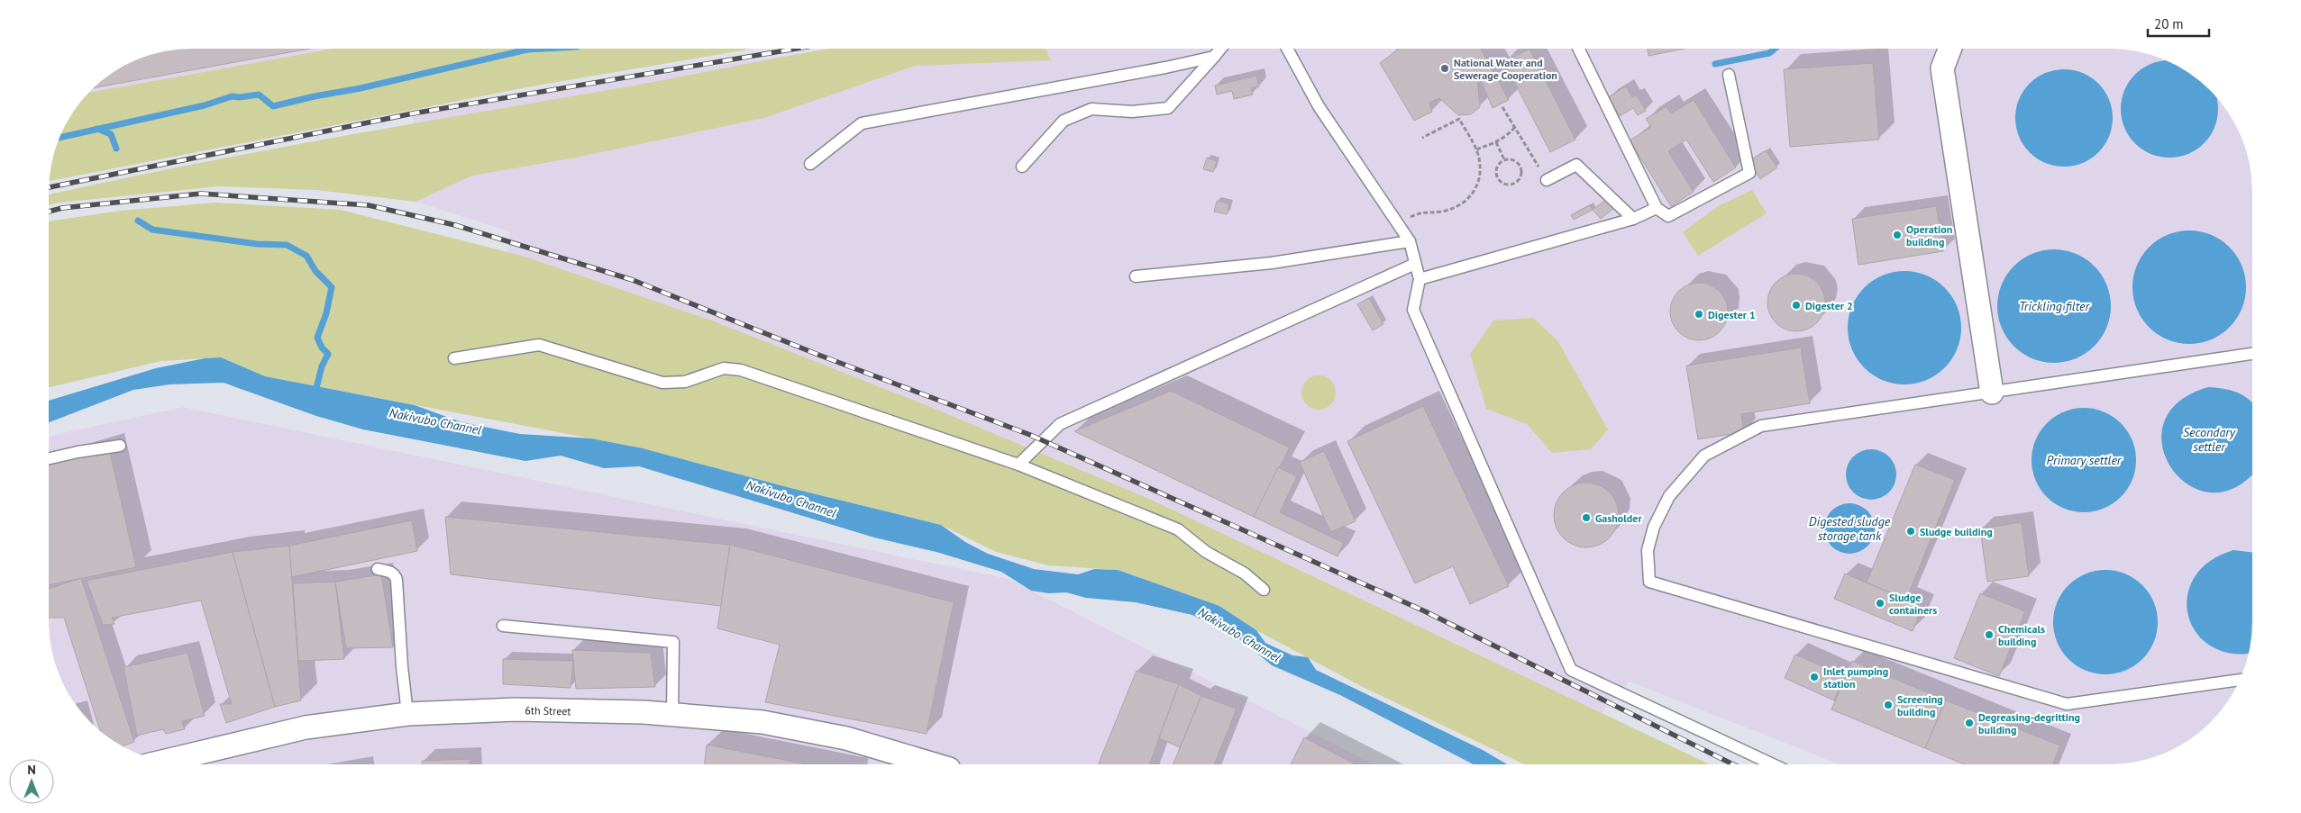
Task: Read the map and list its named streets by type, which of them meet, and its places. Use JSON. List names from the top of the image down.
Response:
{
  "streets": {
    "street": ["6th Street"]
  },
  "water": [
    "Trickling filter",
    "Nakivubo Channel",
    "Secondary settler",
    "Primary settler",
    "Digested sludge storage tank"
  ],
  "places": [
    "National Water and Sewerage Cooperation",
    "Operation building",
    "Digester 2",
    "Digester 1",
    "Gasholder",
    "Sludge building",
    "Sludge containers",
    "Chemicals building",
    "Inlet pumping station",
    "Screening building",
    "Degreasing-degritting building"
  ],
  "scale_bar": "20 m",
  "north": "top"
}
